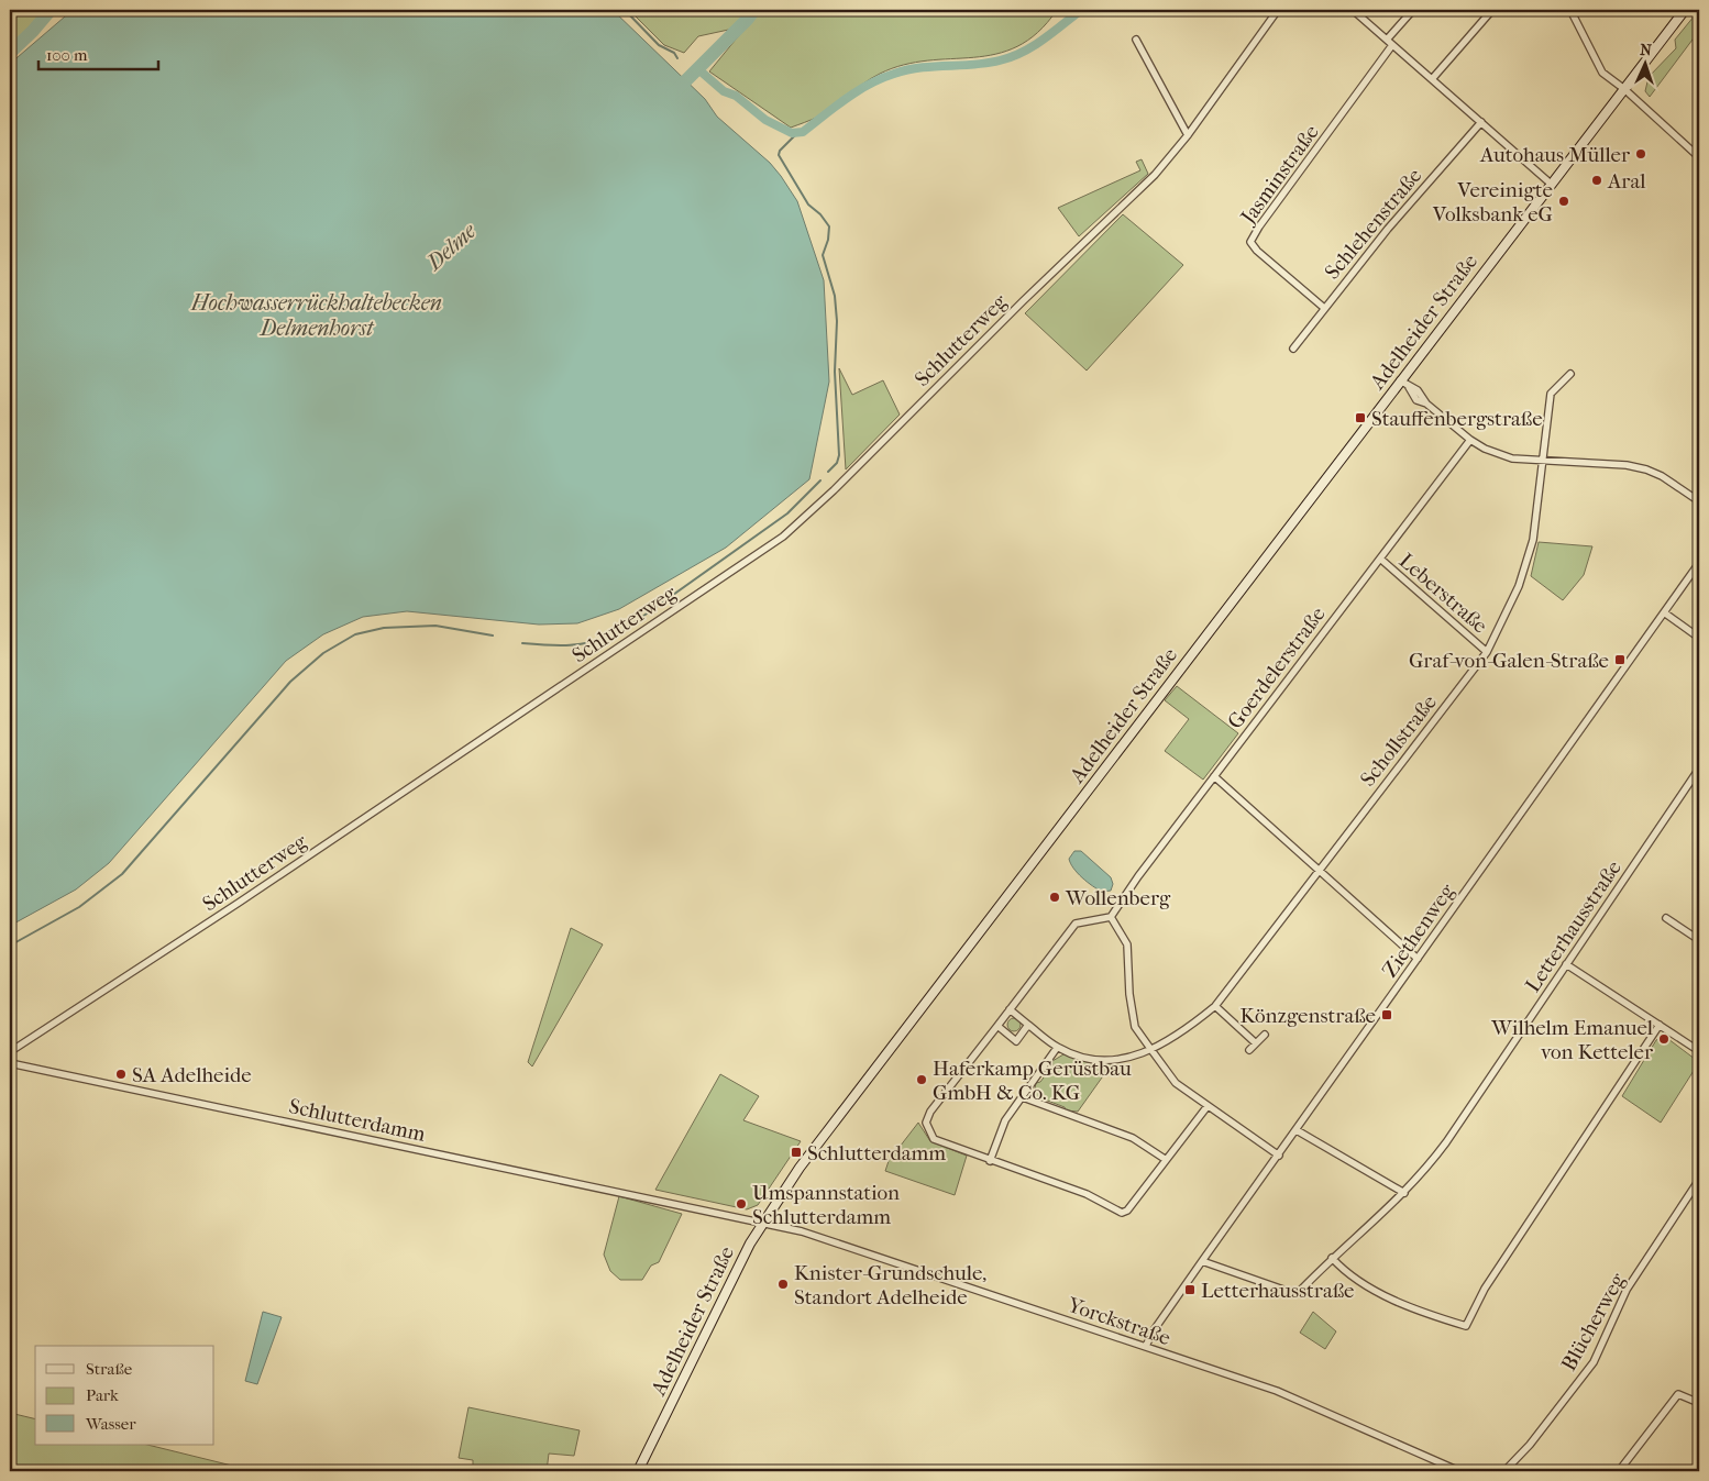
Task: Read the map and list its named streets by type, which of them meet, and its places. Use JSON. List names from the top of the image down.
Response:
{
  "streets": {
    "main road": ["Adelheider Straße"],
    "street": [
      "Jasminstraße",
      "Schlehenstraße",
      "Schlutterweg",
      "Leberstraße",
      "Goerdelerstraße",
      "Schollstraße",
      "Letterhausstraße",
      "Ziethenweg",
      "Schlutterdamm",
      "Yorckstraße",
      "Blücherweg"
    ]
  },
  "crossings": [
    ["Jasminstraße", "Schlehenstraße"],
    ["Adelheider Straße", "Schlutterdamm"],
    ["Adelheider Straße", "Yorckstraße"],
    ["Leberstraße", "Goerdelerstraße"],
    ["Leberstraße", "Schollstraße"],
    ["Letterhausstraße", "Ziethenweg"],
    ["Ziethenweg", "Yorckstraße"],
    ["Schlutterdamm", "Yorckstraße"]
  ],
  "water": ["Delme", "Hochwasserrückhaltebecken Delmenhorst"],
  "places": {
    "other": [
      "Autohaus Müller",
      "Aral",
      "Vereinigte Volksbank eG",
      "Wollenberg",
      "Wilhelm Emanuel von Ketteler",
      "SA Adelheide",
      "Haferkamp Gerüstbau GmbH & Co. KG",
      "Umspannstation Schlutterdamm",
      "Knister-Grundschule, Standort Adelheide"
    ],
    "transit": [
      "Stauffenbergstraße",
      "Graf-von-Galen-Straße",
      "Könzgenstraße",
      "Schlutterdamm",
      "Letterhausstraße"
    ]
  },
  "legend": ["Straße", "Park", "Wasser"],
  "scale_bar": "100 m",
  "north": "top"
}
